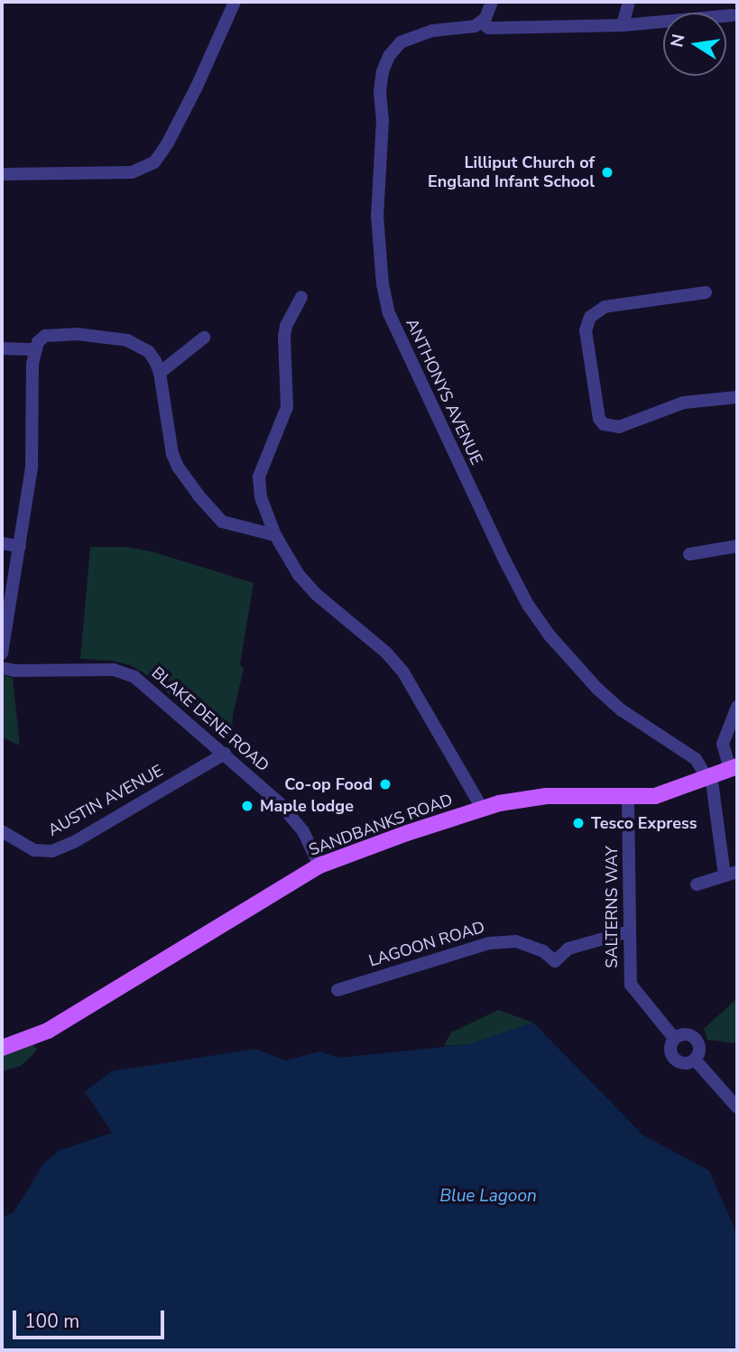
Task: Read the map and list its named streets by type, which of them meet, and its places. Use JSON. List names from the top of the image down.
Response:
{
  "streets": {
    "main road": ["SANDBANKS ROAD"],
    "street": [
      "ANTHONYS AVENUE",
      "BLAKE DENE ROAD",
      "AUSTIN AVENUE",
      "SALTERNS WAY",
      "LAGOON ROAD"
    ]
  },
  "crossings": [
    ["ANTHONYS AVENUE", "SANDBANKS ROAD"],
    ["BLAKE DENE ROAD", "AUSTIN AVENUE"],
    ["BLAKE DENE ROAD", "SANDBANKS ROAD"],
    ["SANDBANKS ROAD", "SALTERNS WAY"],
    ["SALTERNS WAY", "LAGOON ROAD"]
  ],
  "water": ["Blue Lagoon"],
  "places": [
    "Lilliput Church of England Infant School",
    "Co-op Food",
    "Maple lodge",
    "Tesco Express"
  ],
  "scale_bar": "100 m",
  "north": "left"
}
